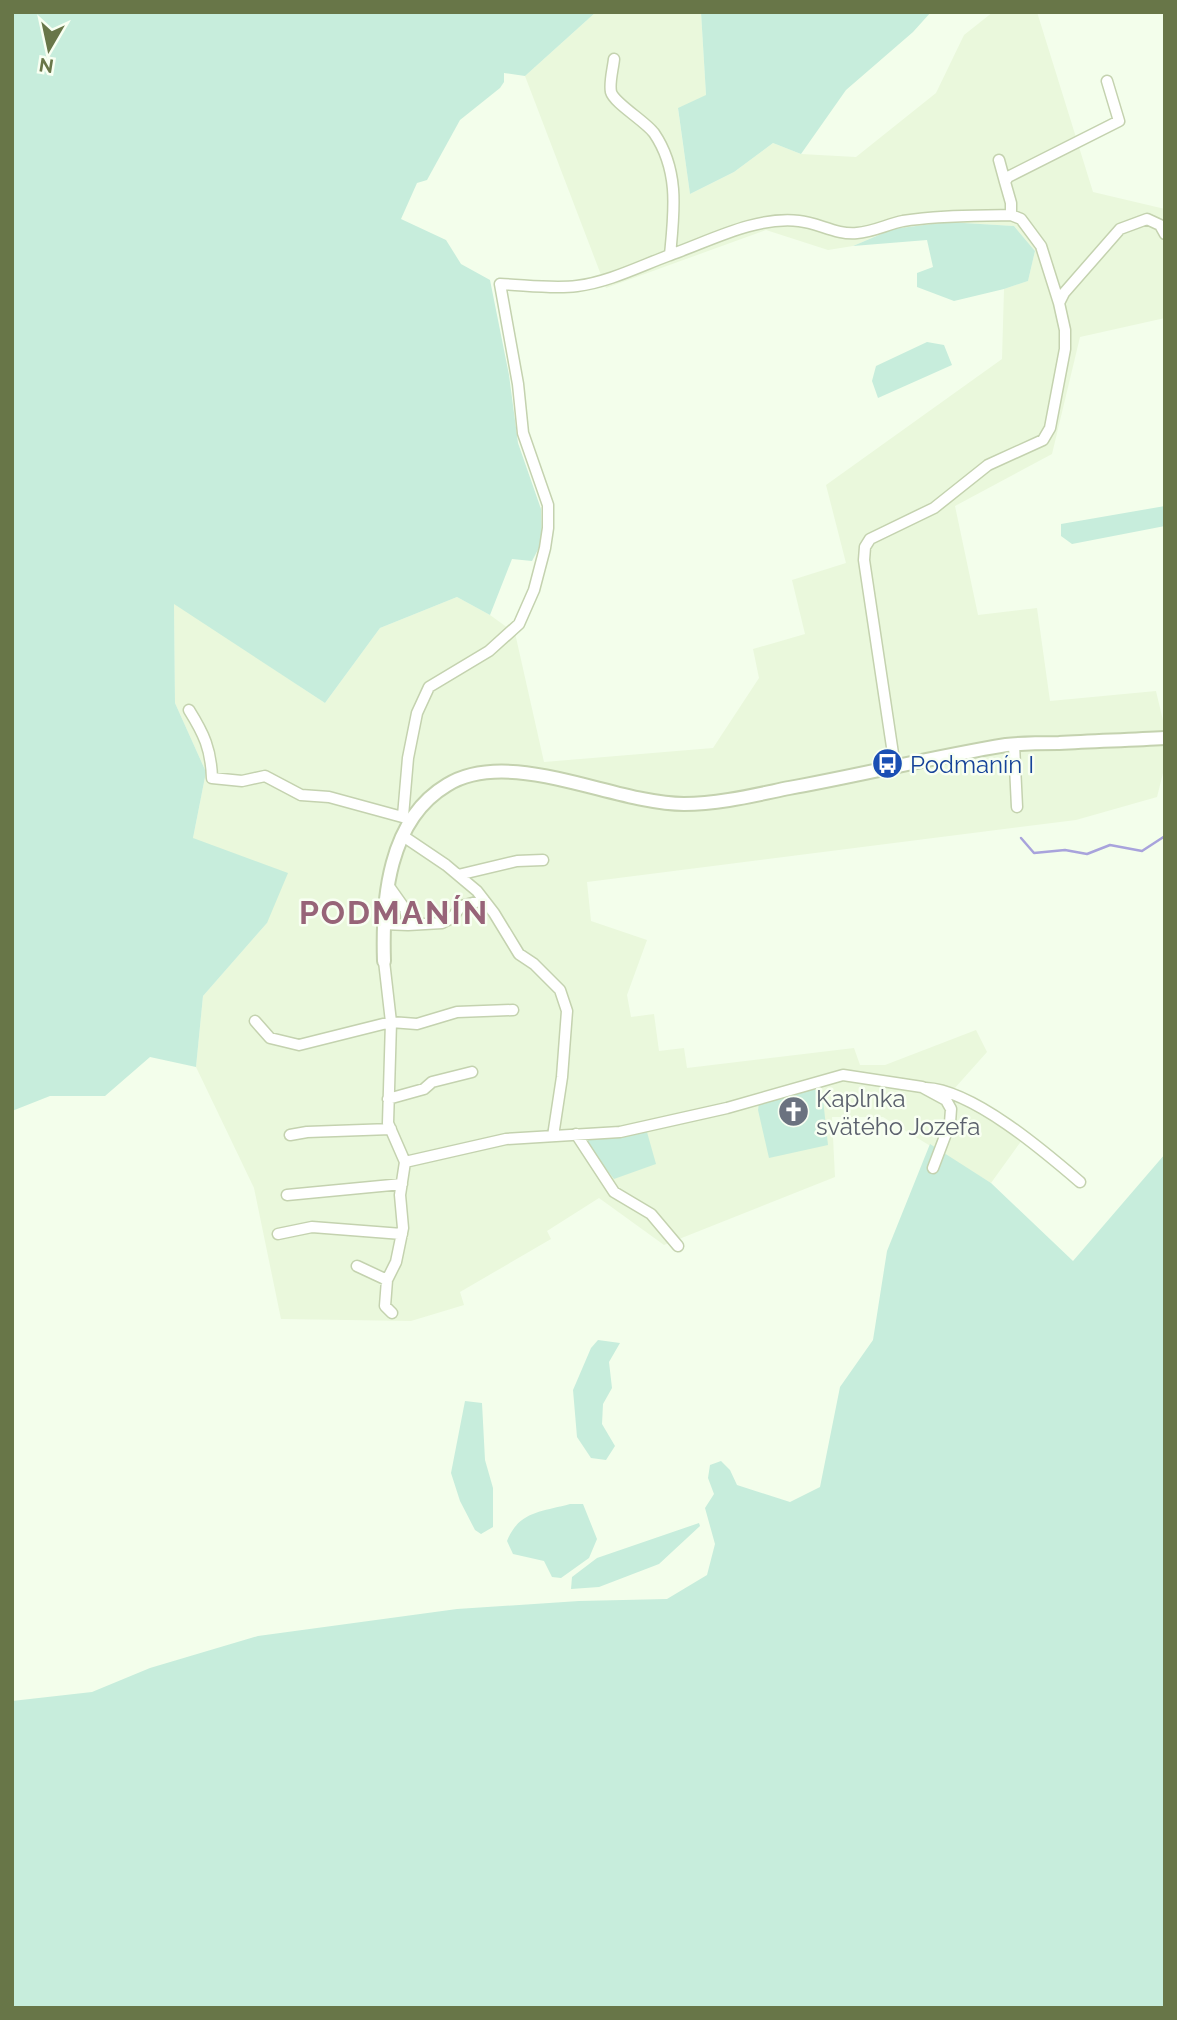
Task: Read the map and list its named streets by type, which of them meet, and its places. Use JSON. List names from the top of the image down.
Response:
{
  "districts": ["PODMANÍN"],
  "places": {
    "bus stop": ["Podmanín I"],
    "church": ["Kaplnka svätého Jozefa"]
  },
  "north": "bottom"
}
